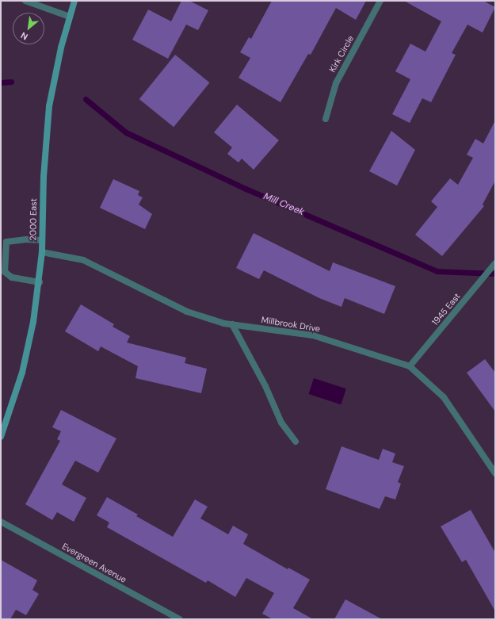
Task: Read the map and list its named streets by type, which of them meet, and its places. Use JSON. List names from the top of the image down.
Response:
{
  "streets": {
    "street": [
      "Kirk Circle",
      "2000 East",
      "1945 East",
      "Millbrook Drive",
      "Evergreen Avenue"
    ]
  },
  "crossings": [
    ["2000 East", "Millbrook Drive"],
    ["1945 East", "Millbrook Drive"]
  ],
  "water": ["Mill Creek"],
  "north": "bottom left"
}
